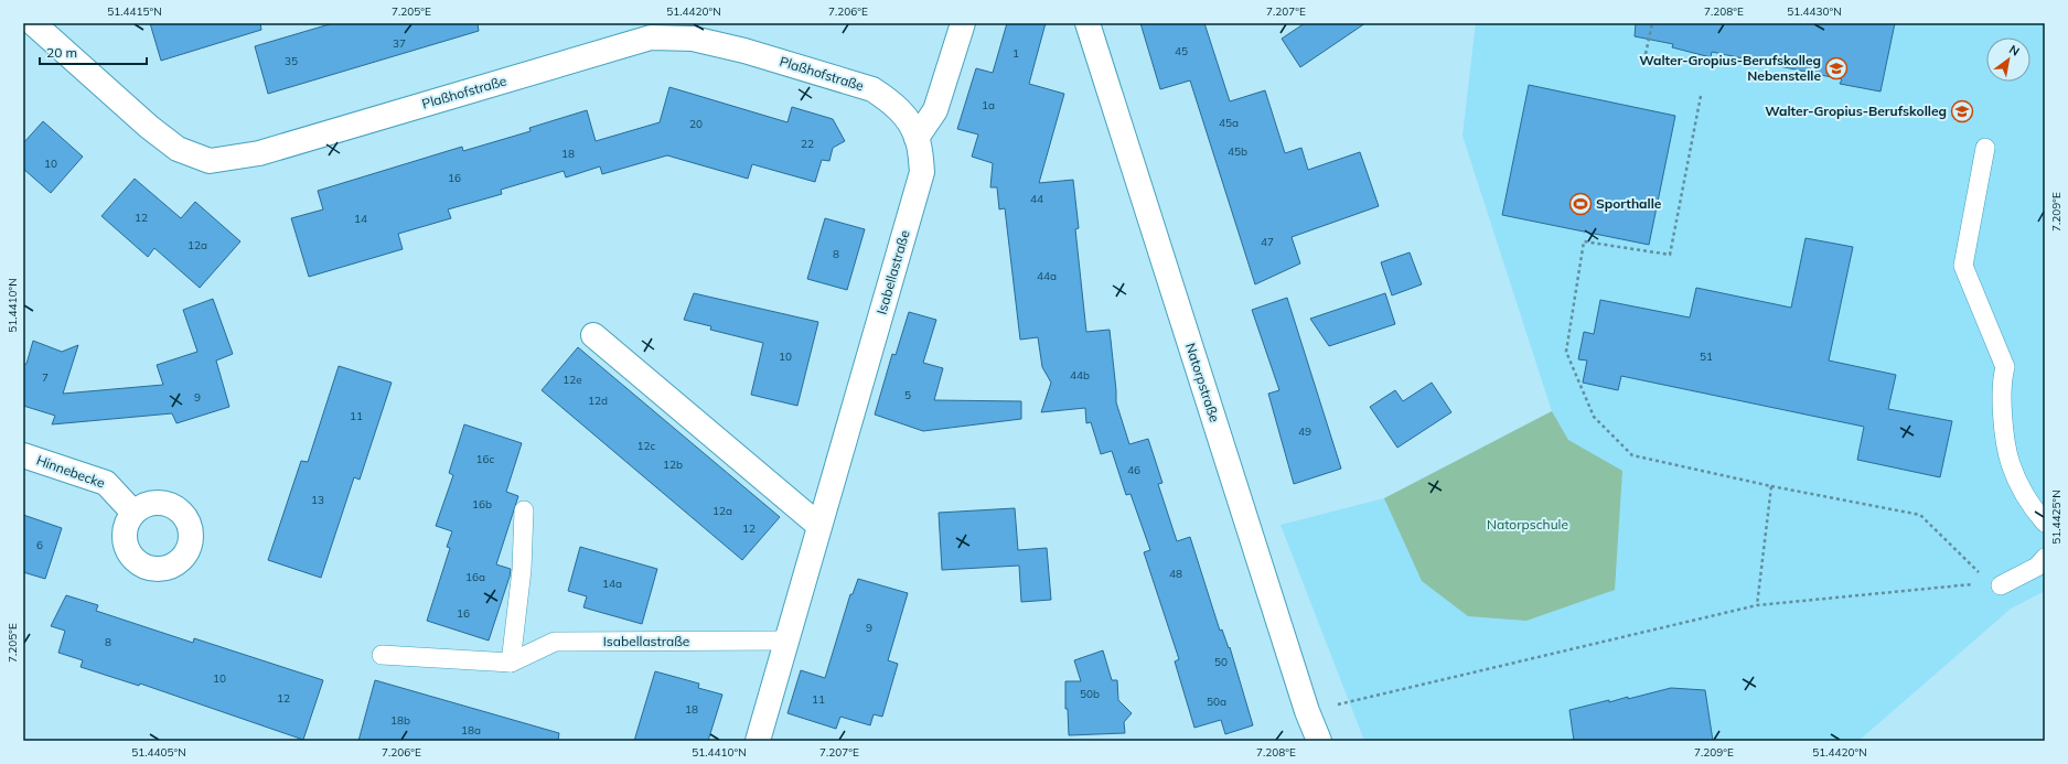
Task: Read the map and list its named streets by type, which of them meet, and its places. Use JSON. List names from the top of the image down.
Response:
{
  "streets": {
    "street": [
      "Plaßhofstraße",
      "Isabellastraße",
      "Natorpstraße",
      "Hinnebecke"
    ]
  },
  "crossings": [
    ["Plaßhofstraße", "Isabellastraße"]
  ],
  "parks": ["Natorpschule"],
  "places": {
    "school or university": ["Walter-Gropius-Berufskolleg Nebenstelle", "Walter-Gropius-Berufskolleg"],
    "sports": ["Sporthalle"]
  },
  "house_numbers": [
    "37",
    "45",
    "1",
    "35",
    "1a",
    "45a",
    "20",
    "22",
    "45b",
    "18",
    "10",
    "16",
    "44",
    "12",
    "14",
    "47",
    "12a",
    "8",
    "44a",
    "10",
    "51",
    "44b",
    "7",
    "12e",
    "5",
    "9",
    "12d",
    "11",
    "49",
    "12c",
    "16c",
    "12b",
    "46",
    "13",
    "16b",
    "12a",
    "12",
    "6",
    "48",
    "16a",
    "14a",
    "16",
    "9",
    "8",
    "50",
    "10",
    "50b",
    "12",
    "11",
    "50a",
    "18",
    "18b",
    "18a"
  ],
  "scale_bar": "20 m",
  "north": "top right",
  "coordinates": [
    "51.4415°N",
    "7.205°E",
    "51.4420°N",
    "7.206°E",
    "7.207°E",
    "7.208°E",
    "51.4430°N",
    "7.209°E",
    "51.4410°N",
    "51.4425°N",
    "51.4405°N"
  ]
}
